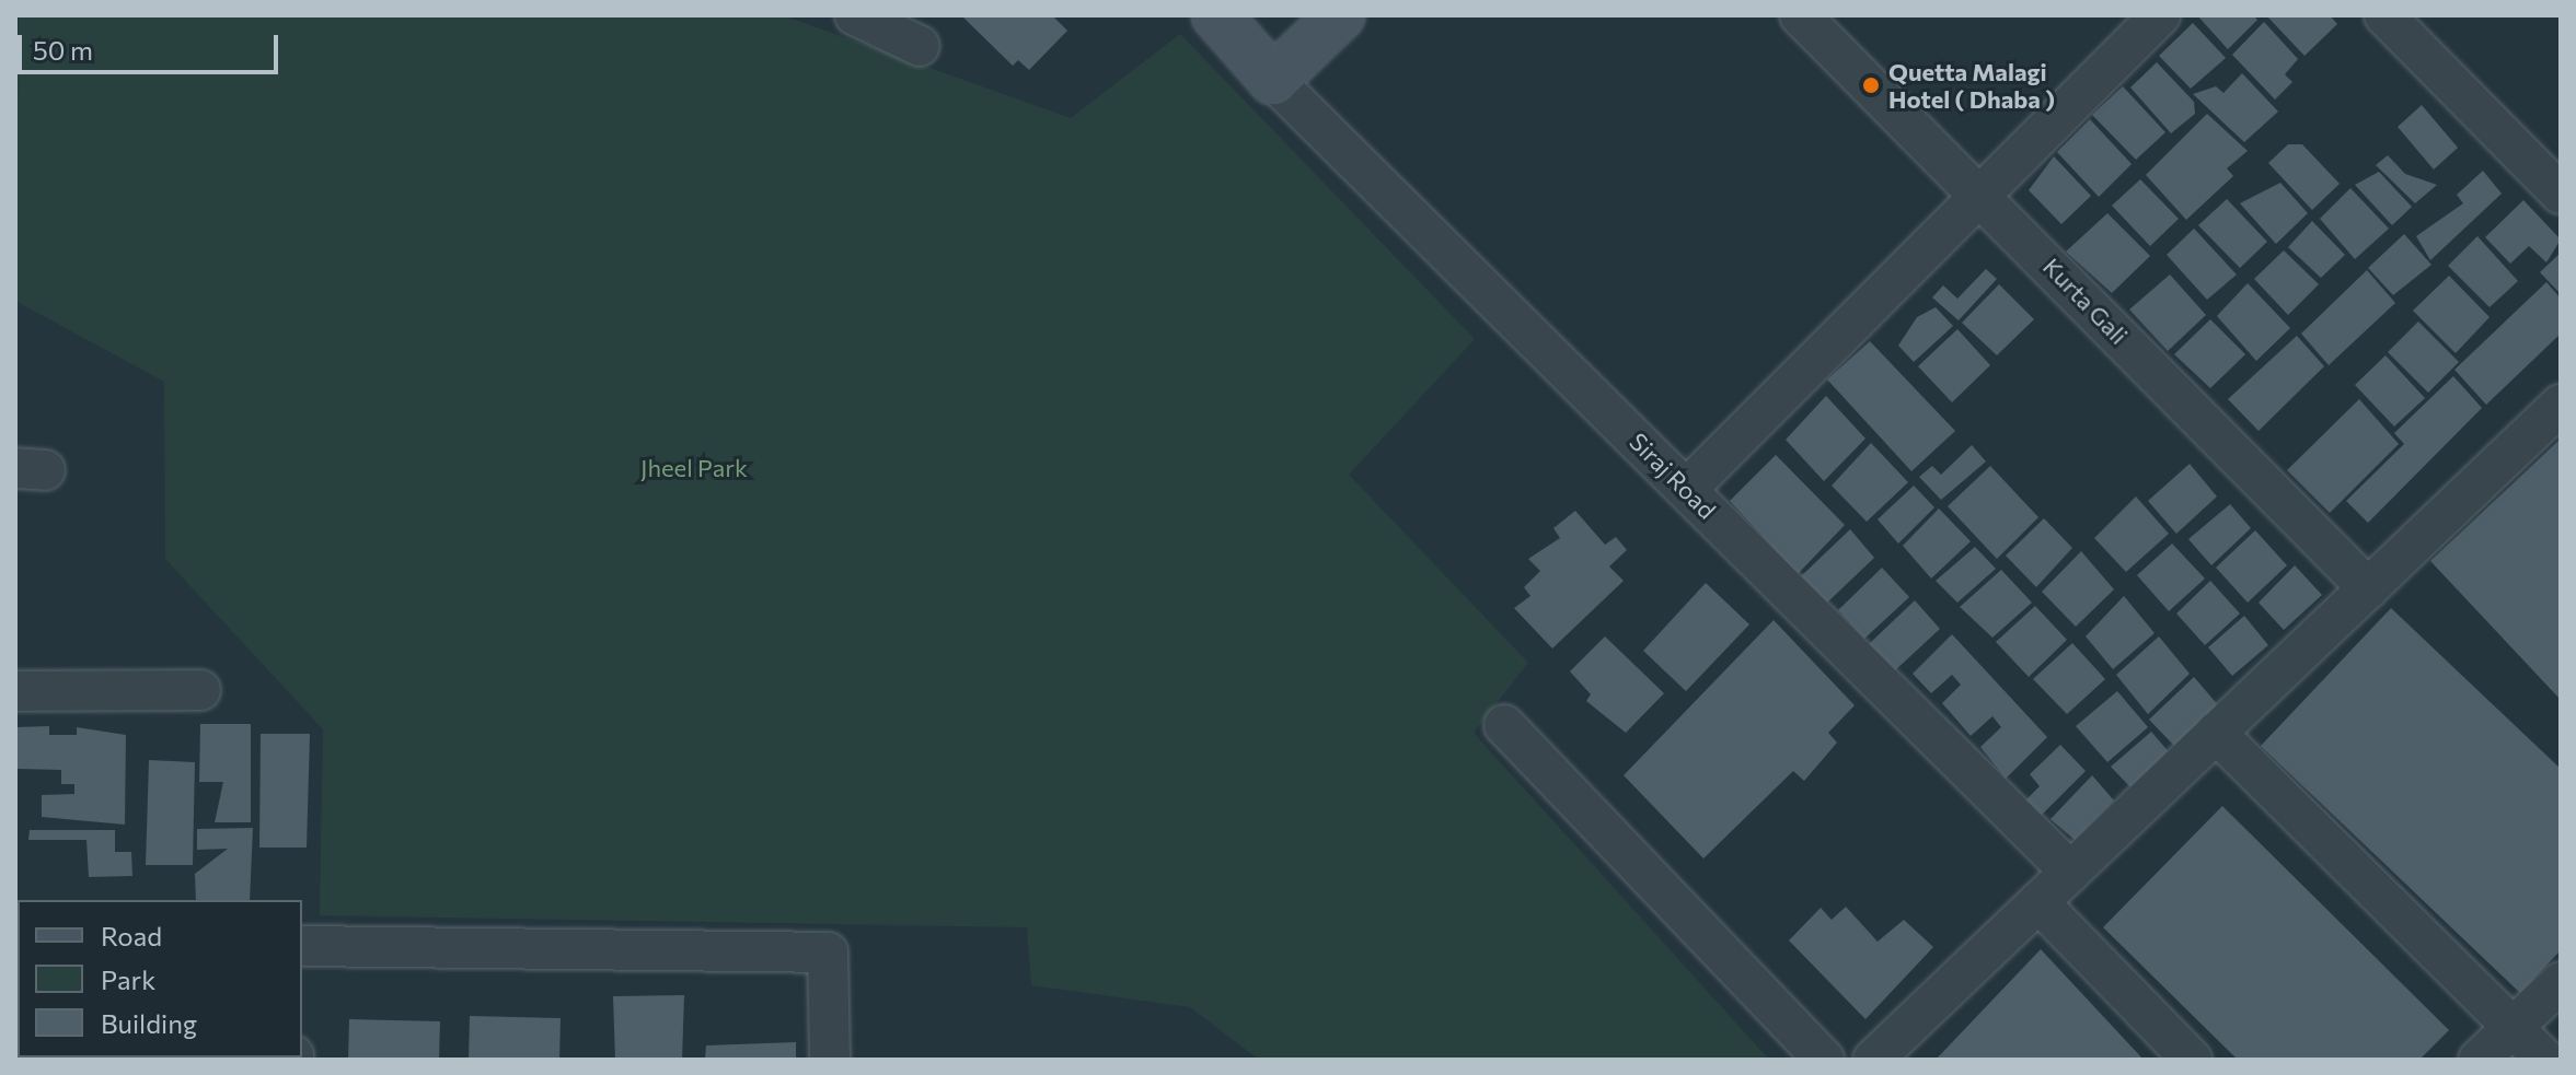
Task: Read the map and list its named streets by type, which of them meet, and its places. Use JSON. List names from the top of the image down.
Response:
{
  "streets": {
    "street": ["Kurta Gali", "Siraj Road"]
  },
  "parks": ["Jheel Park"],
  "places": ["Quetta Malagi Hotel ( Dhaba )"],
  "legend": ["Road", "Park", "Building"],
  "scale_bar": "50 m"
}
